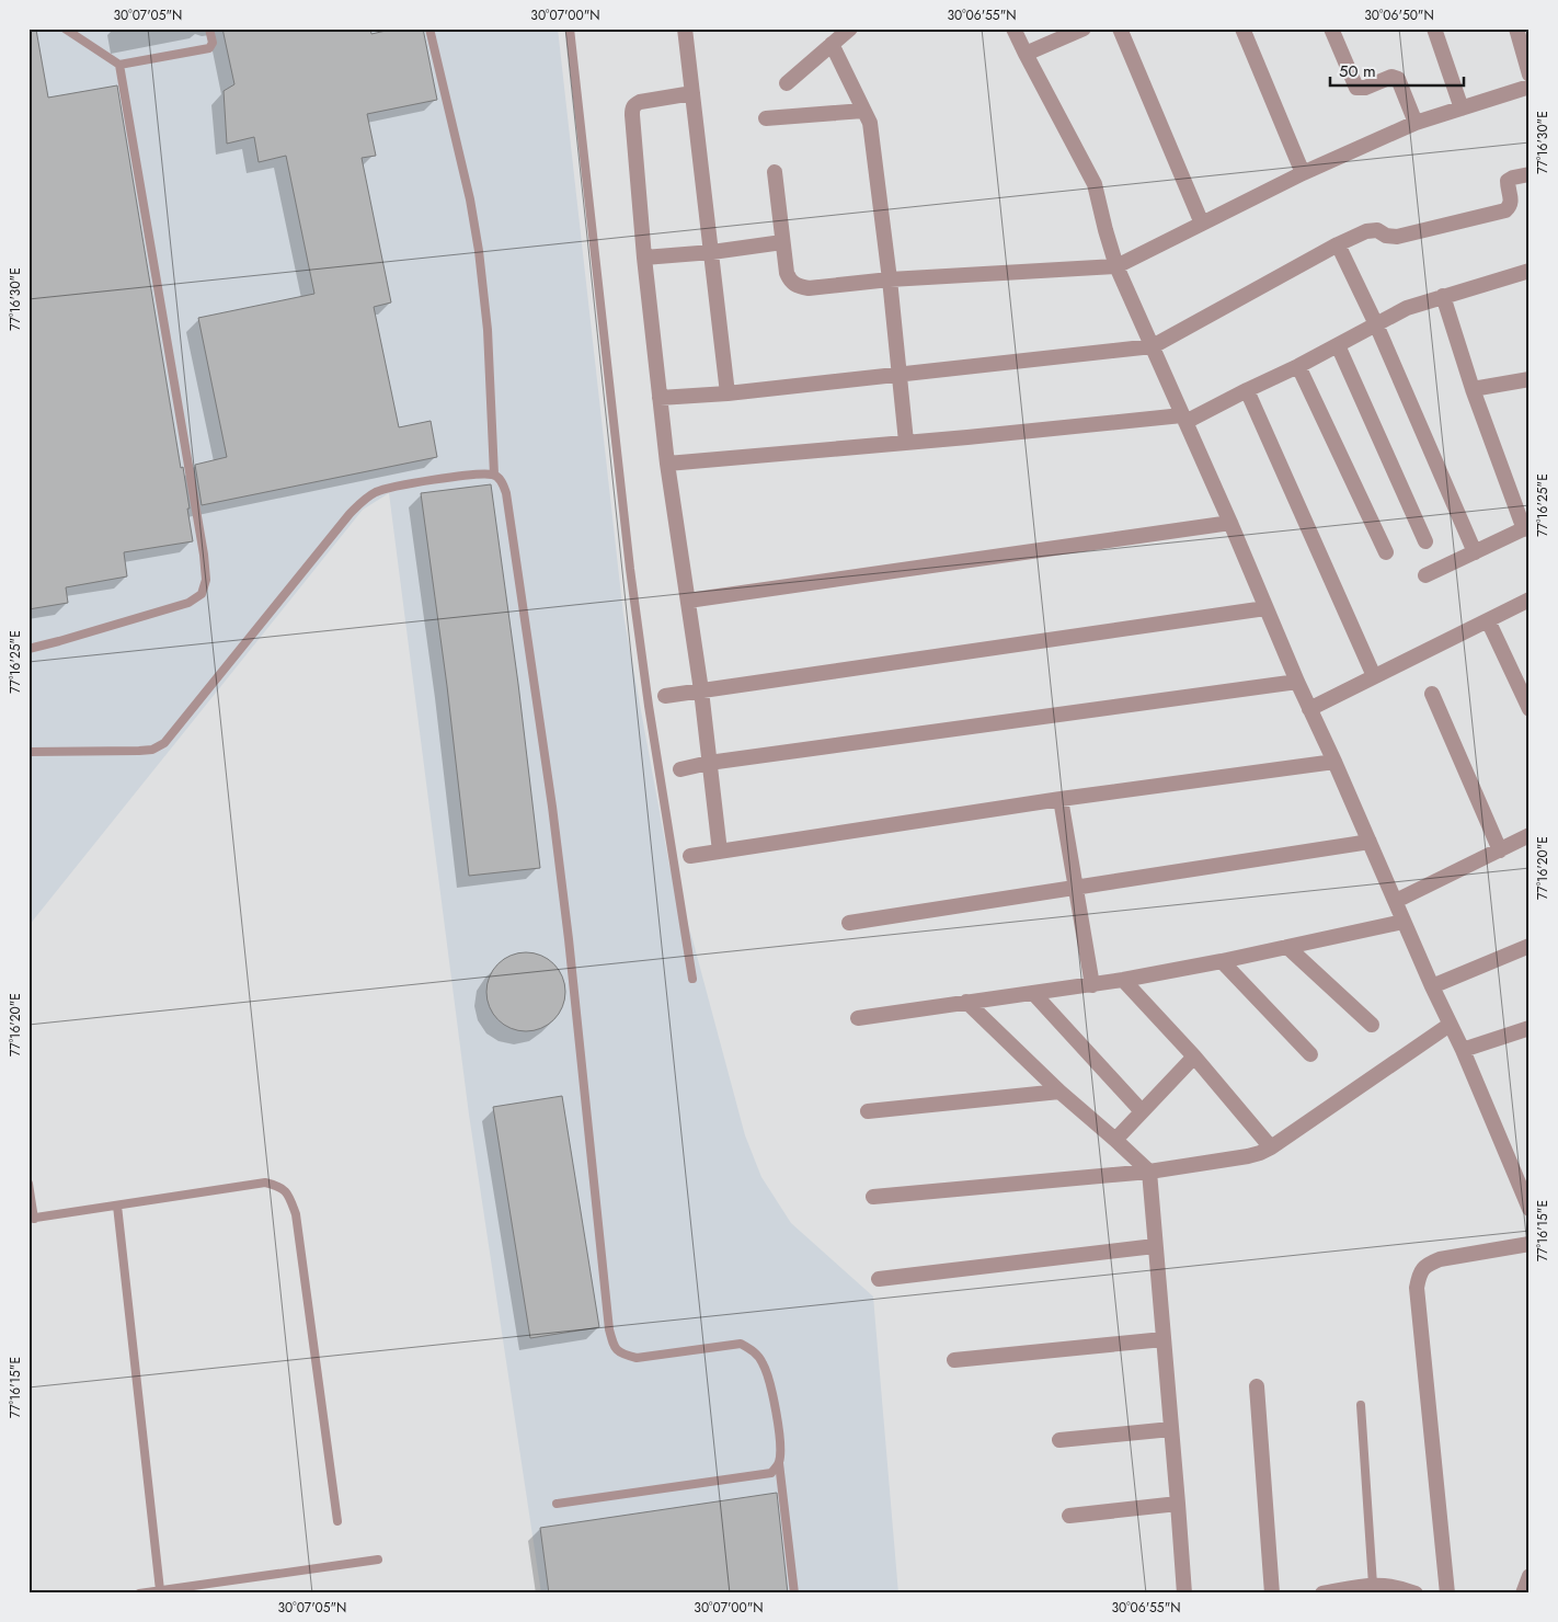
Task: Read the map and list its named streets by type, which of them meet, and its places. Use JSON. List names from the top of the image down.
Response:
{
  "scale_bar": "50 m",
  "coordinates": [
    "30°07'05\"N",
    "30°07'00\"N",
    "30°06'55\"N",
    "30°06'50\"N",
    "77°16'30\"E",
    "77°16'25\"E",
    "77°16'20\"E",
    "77°16'15\"E"
  ]
}
